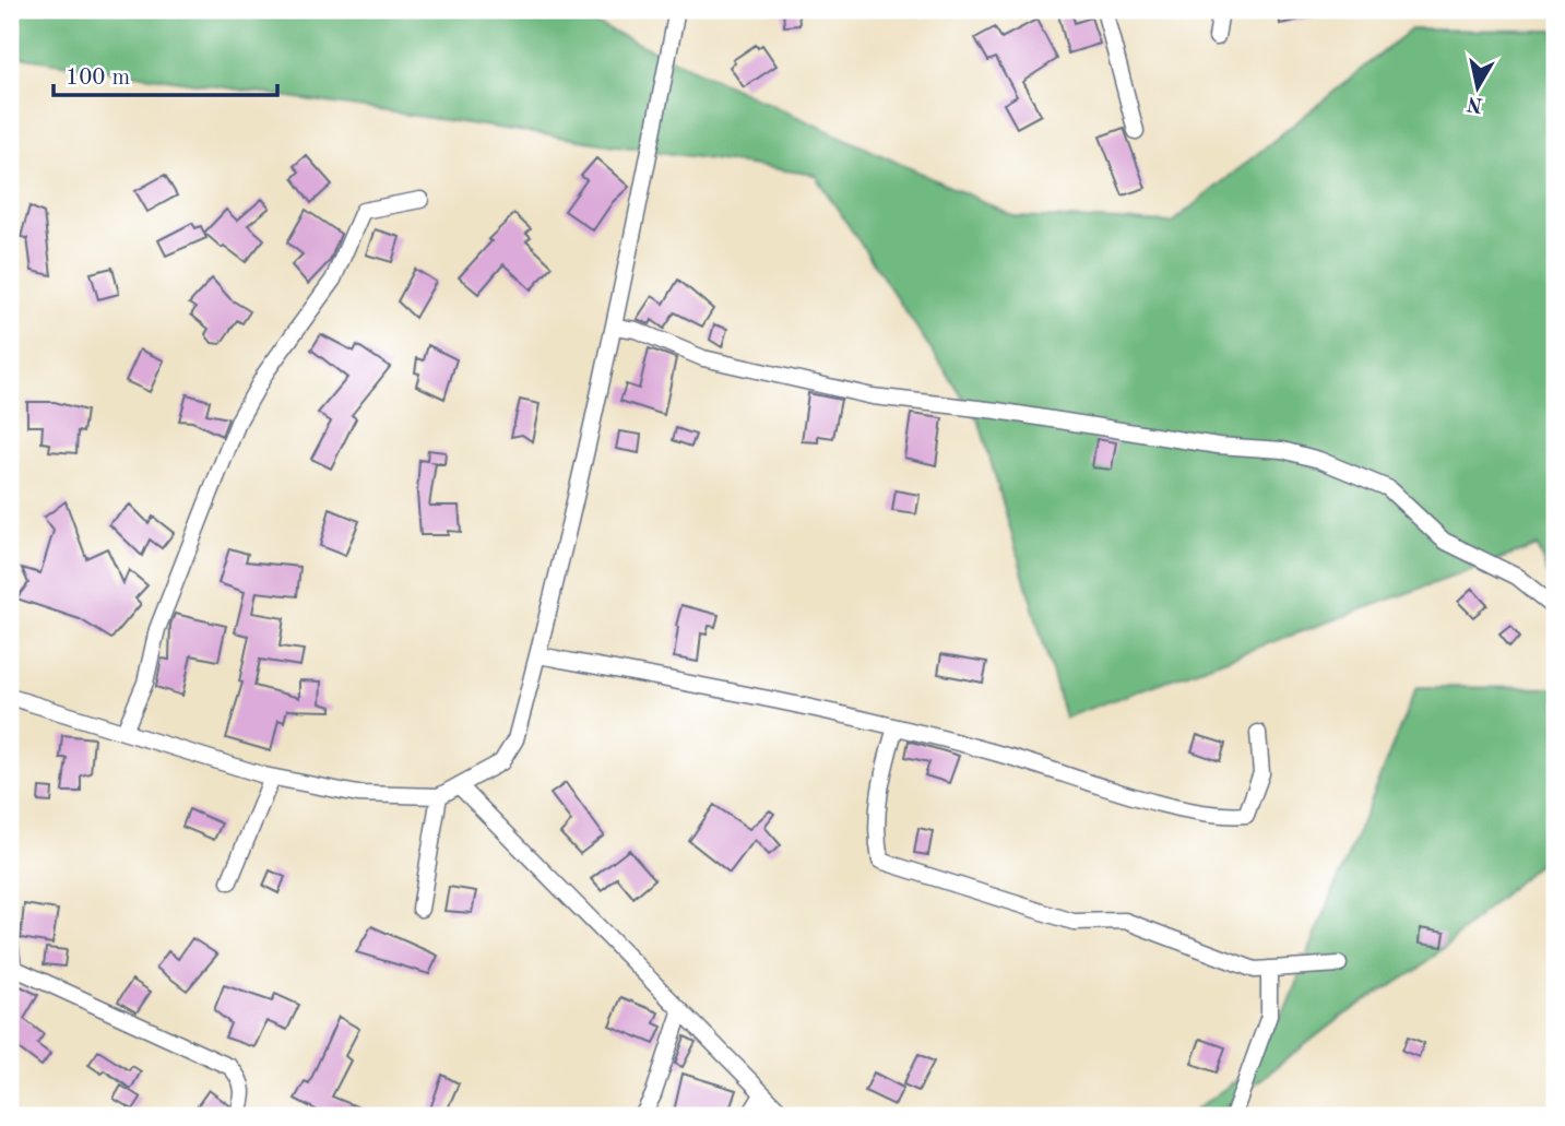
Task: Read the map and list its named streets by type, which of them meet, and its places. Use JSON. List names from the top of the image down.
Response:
{
  "scale_bar": "100 m",
  "north": "bottom"
}
